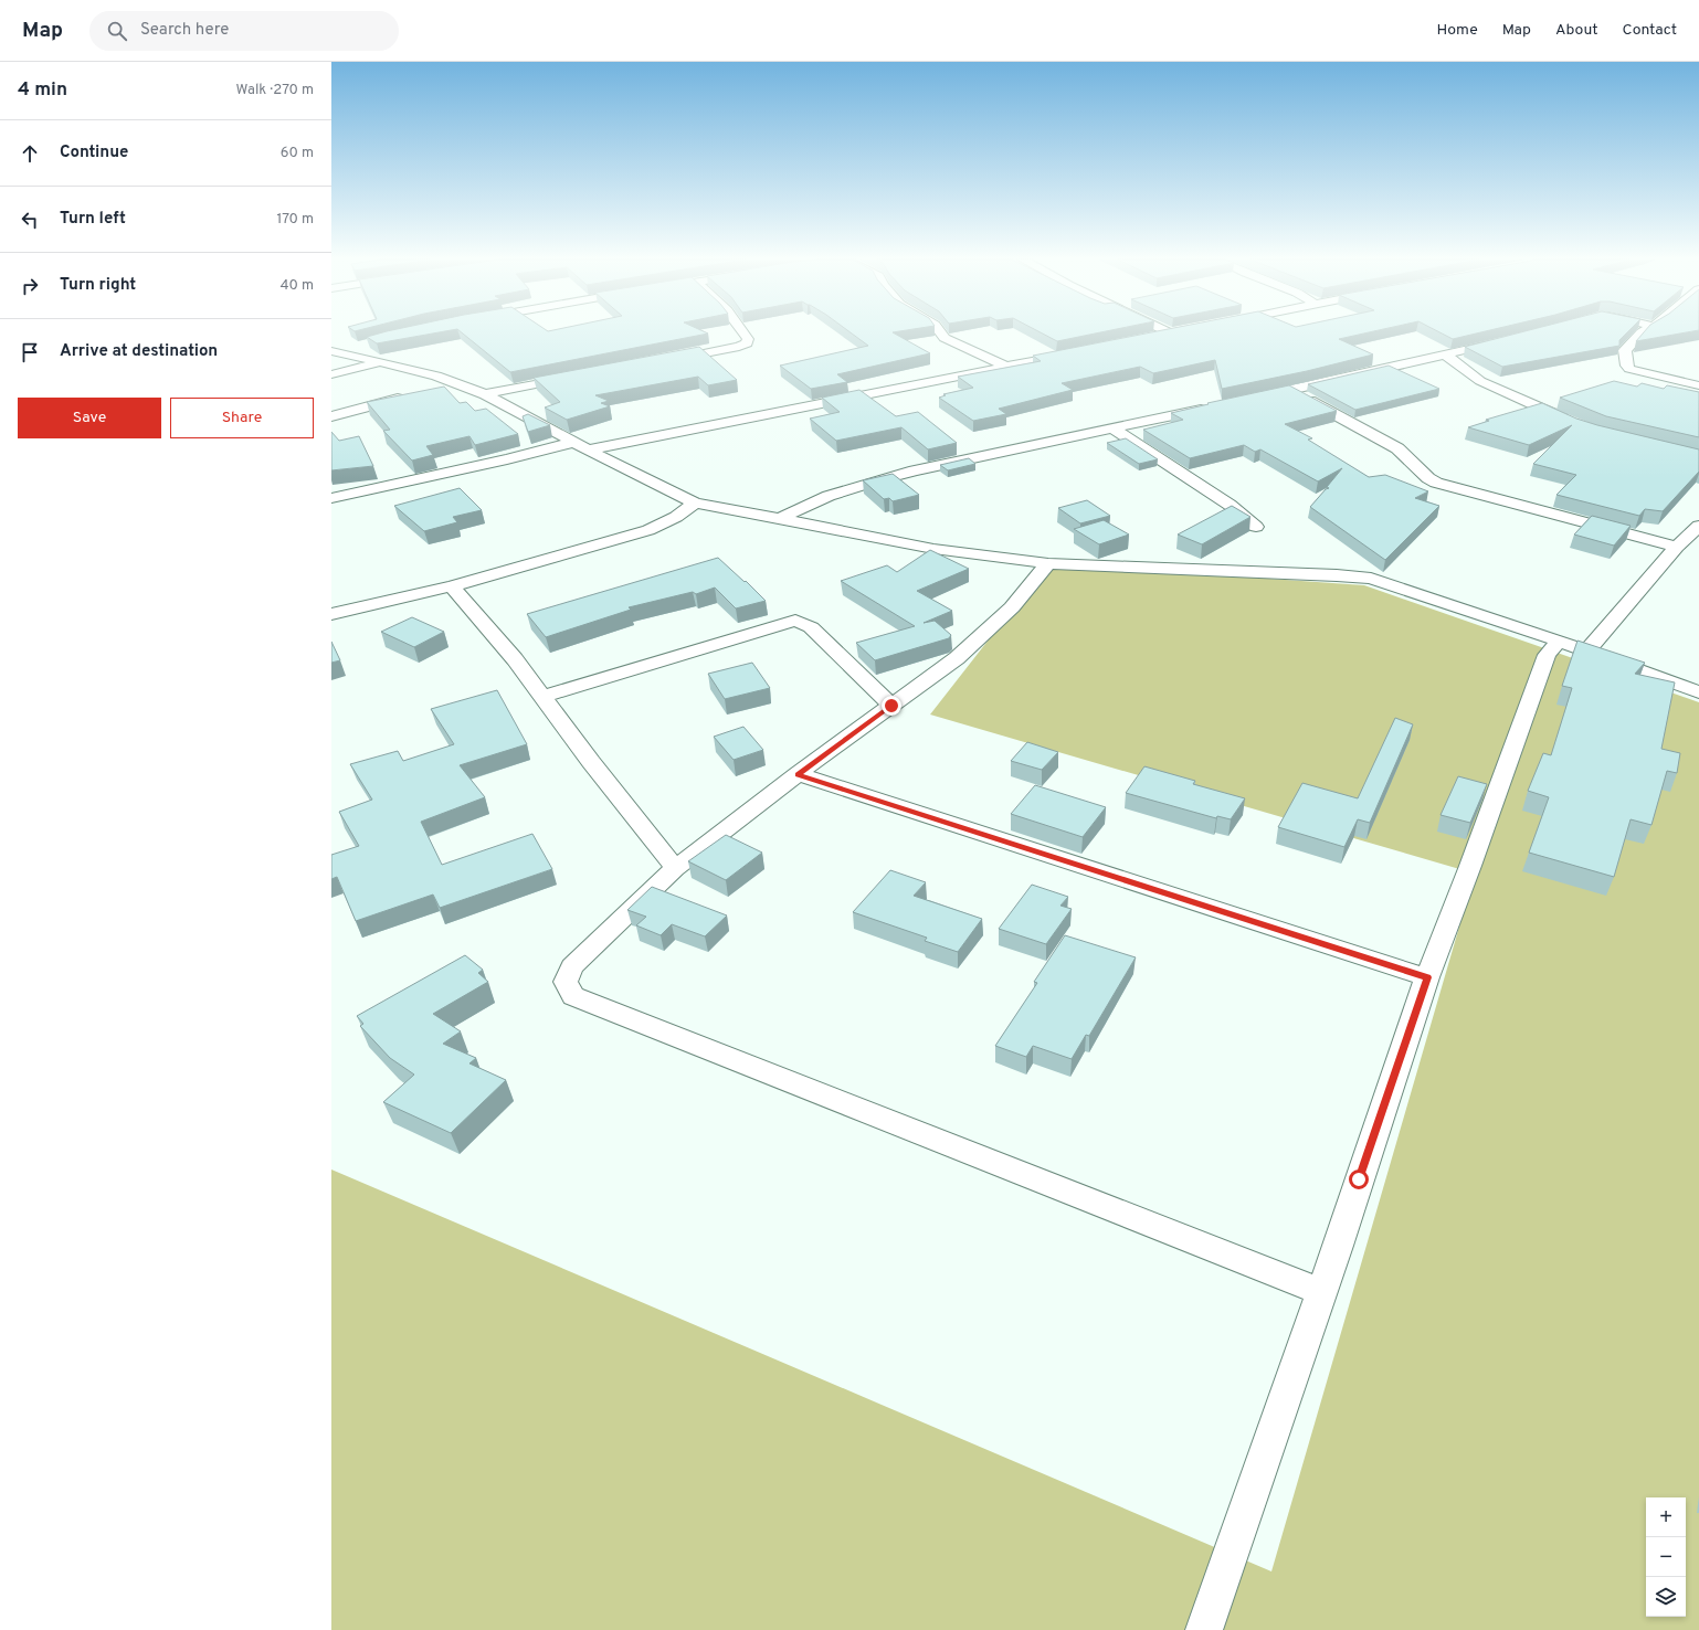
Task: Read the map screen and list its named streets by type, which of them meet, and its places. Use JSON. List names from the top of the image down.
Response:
{
  "page": {
    "header": "Map",
    "search": "Search here",
    "nav": [
      "Home",
      "Map",
      "About",
      "Contact"
    ],
    "heading": ["4 min", "Walk · 270 m"],
    "list": [
      ["Continue", "60 m"],
      ["Turn left", "170 m"],
      ["Turn right", "40 m"],
      "Arrive at destination"
    ],
    "buttons": ["Save", "Share"],
    "map_buttons": ["+", "−"]
  }
}
